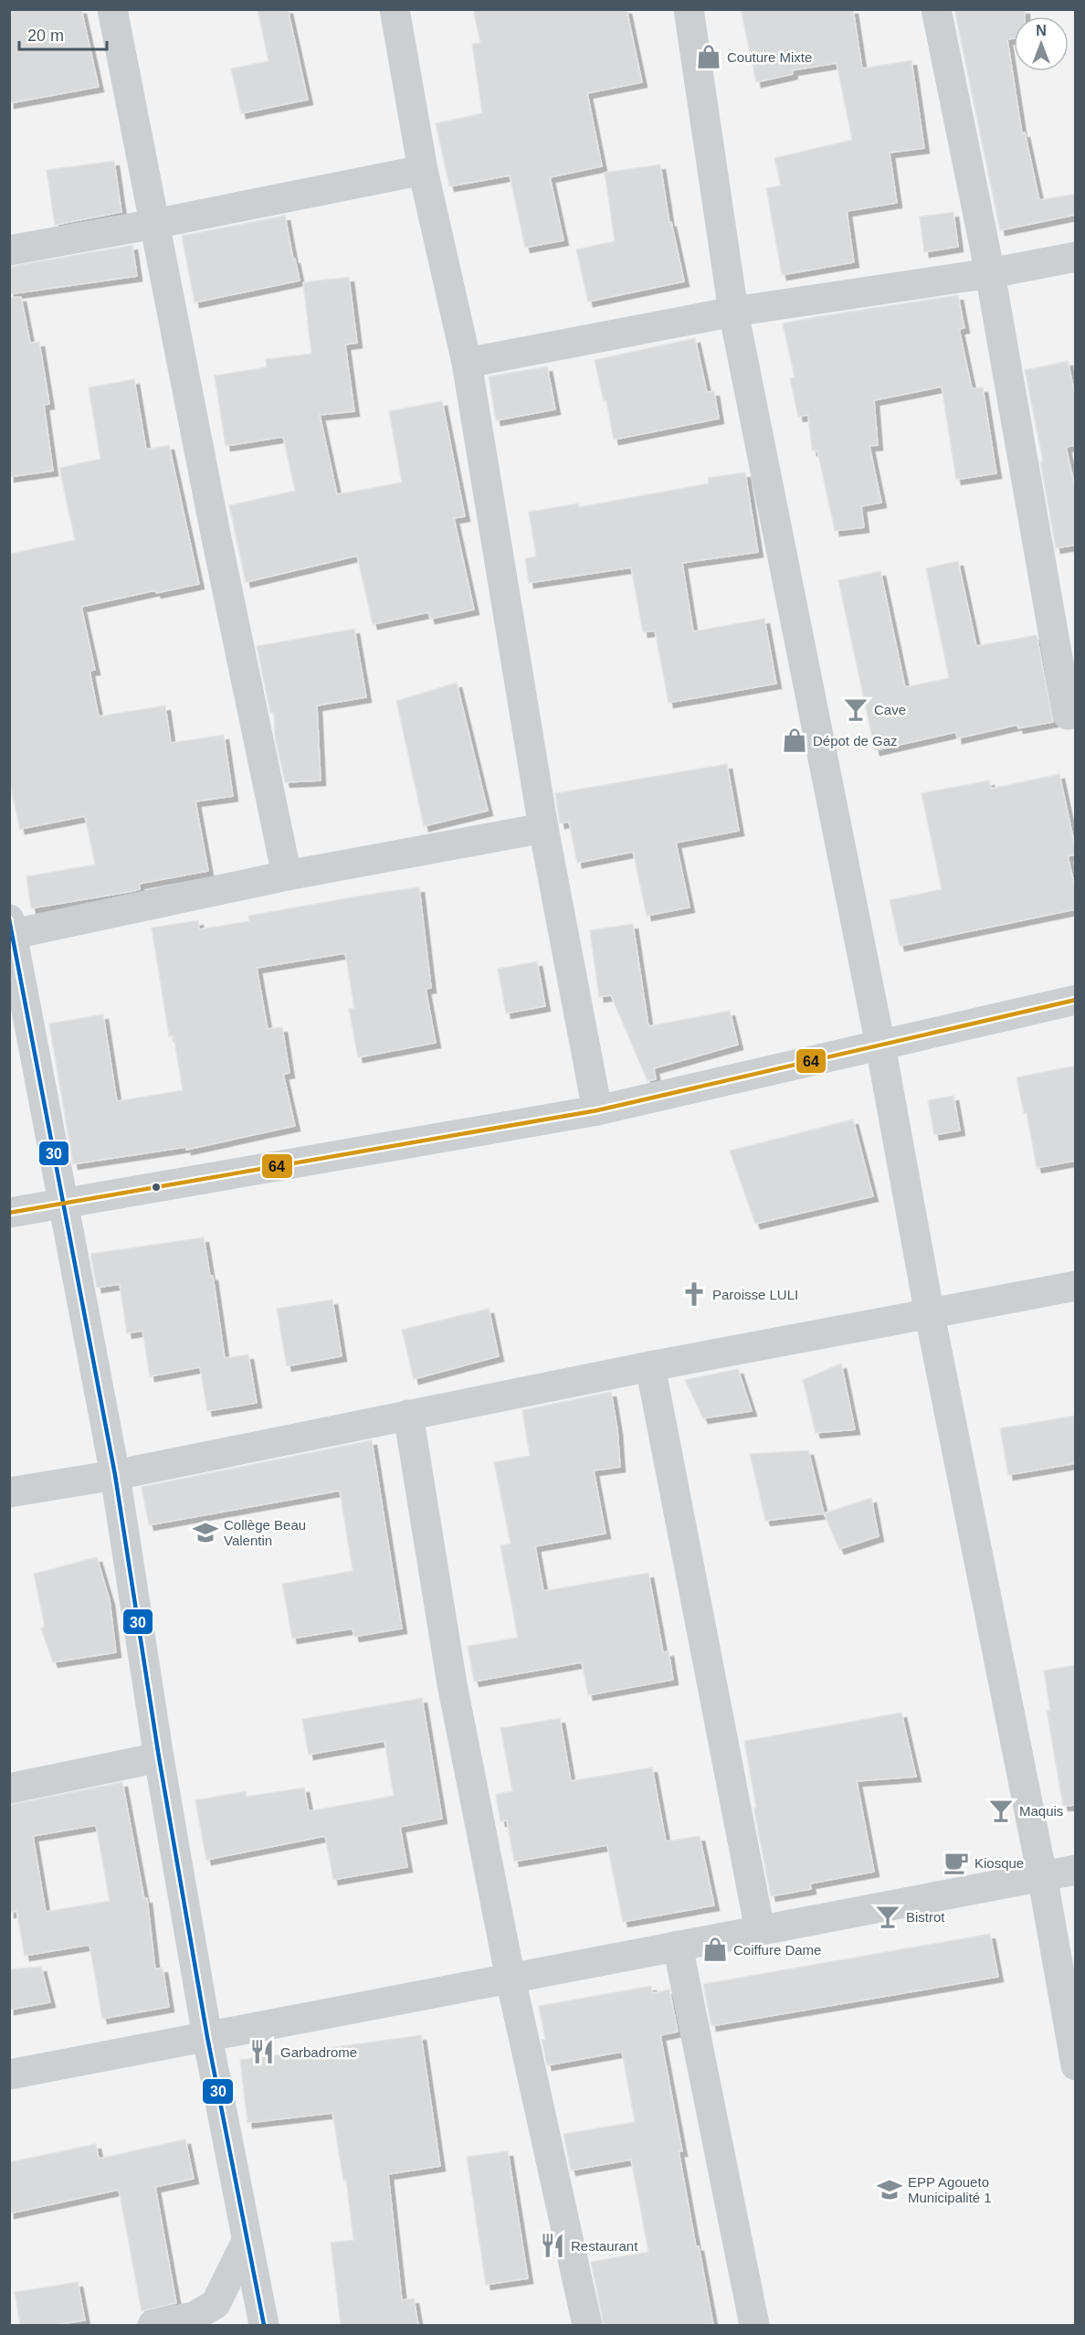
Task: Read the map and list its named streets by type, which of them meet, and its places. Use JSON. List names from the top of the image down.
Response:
{
  "places": {
    "shop": ["Couture Mixte", "Dépot de Gaz", "Coiffure Dame"],
    "bar": ["Cave", "Maquis", "Bistrot"],
    "church": ["Paroisse LULI"],
    "school or university": ["Collège Beau Valentin", "EPP Agoueto Municipalité 1"],
    "cafe": ["Kiosque"],
    "restaurant": ["Garbadrome", "Restaurant"]
  },
  "lines": ["transit line 30", "transit line 64"],
  "scale_bar": "20 m",
  "north": "top"
}
